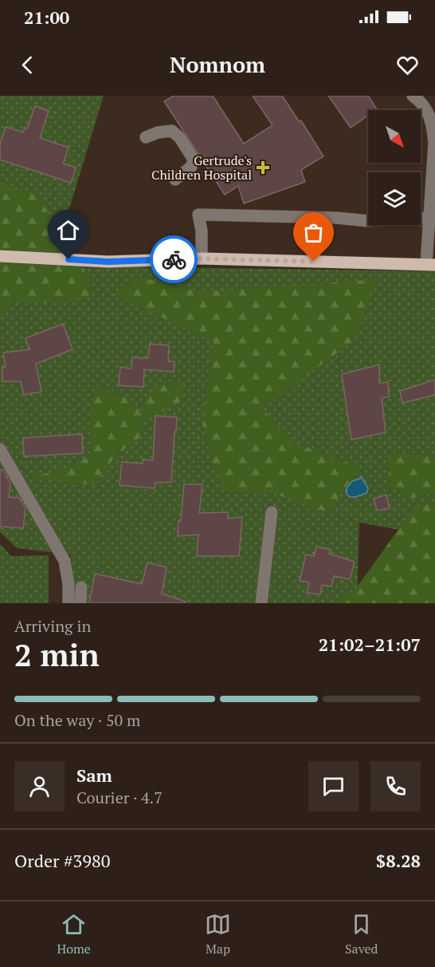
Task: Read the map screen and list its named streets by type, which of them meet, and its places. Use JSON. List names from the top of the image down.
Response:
{
  "places": {
    "health": ["Gertrude's Children Hospital"]
  },
  "north": "bottom right",
  "page": {
    "status": "21:00",
    "header": "Nomnom",
    "heading": ["2 min", "Arriving in", "21:02–21:07"],
    "panel": [
      "Sam",
      "Courier · 4.7",
      "Order #3980",
      "$8.28"
    ],
    "bar": "On the way · 50 m",
    "tabs": ["Home", "Map", "Saved"]
  }
}
